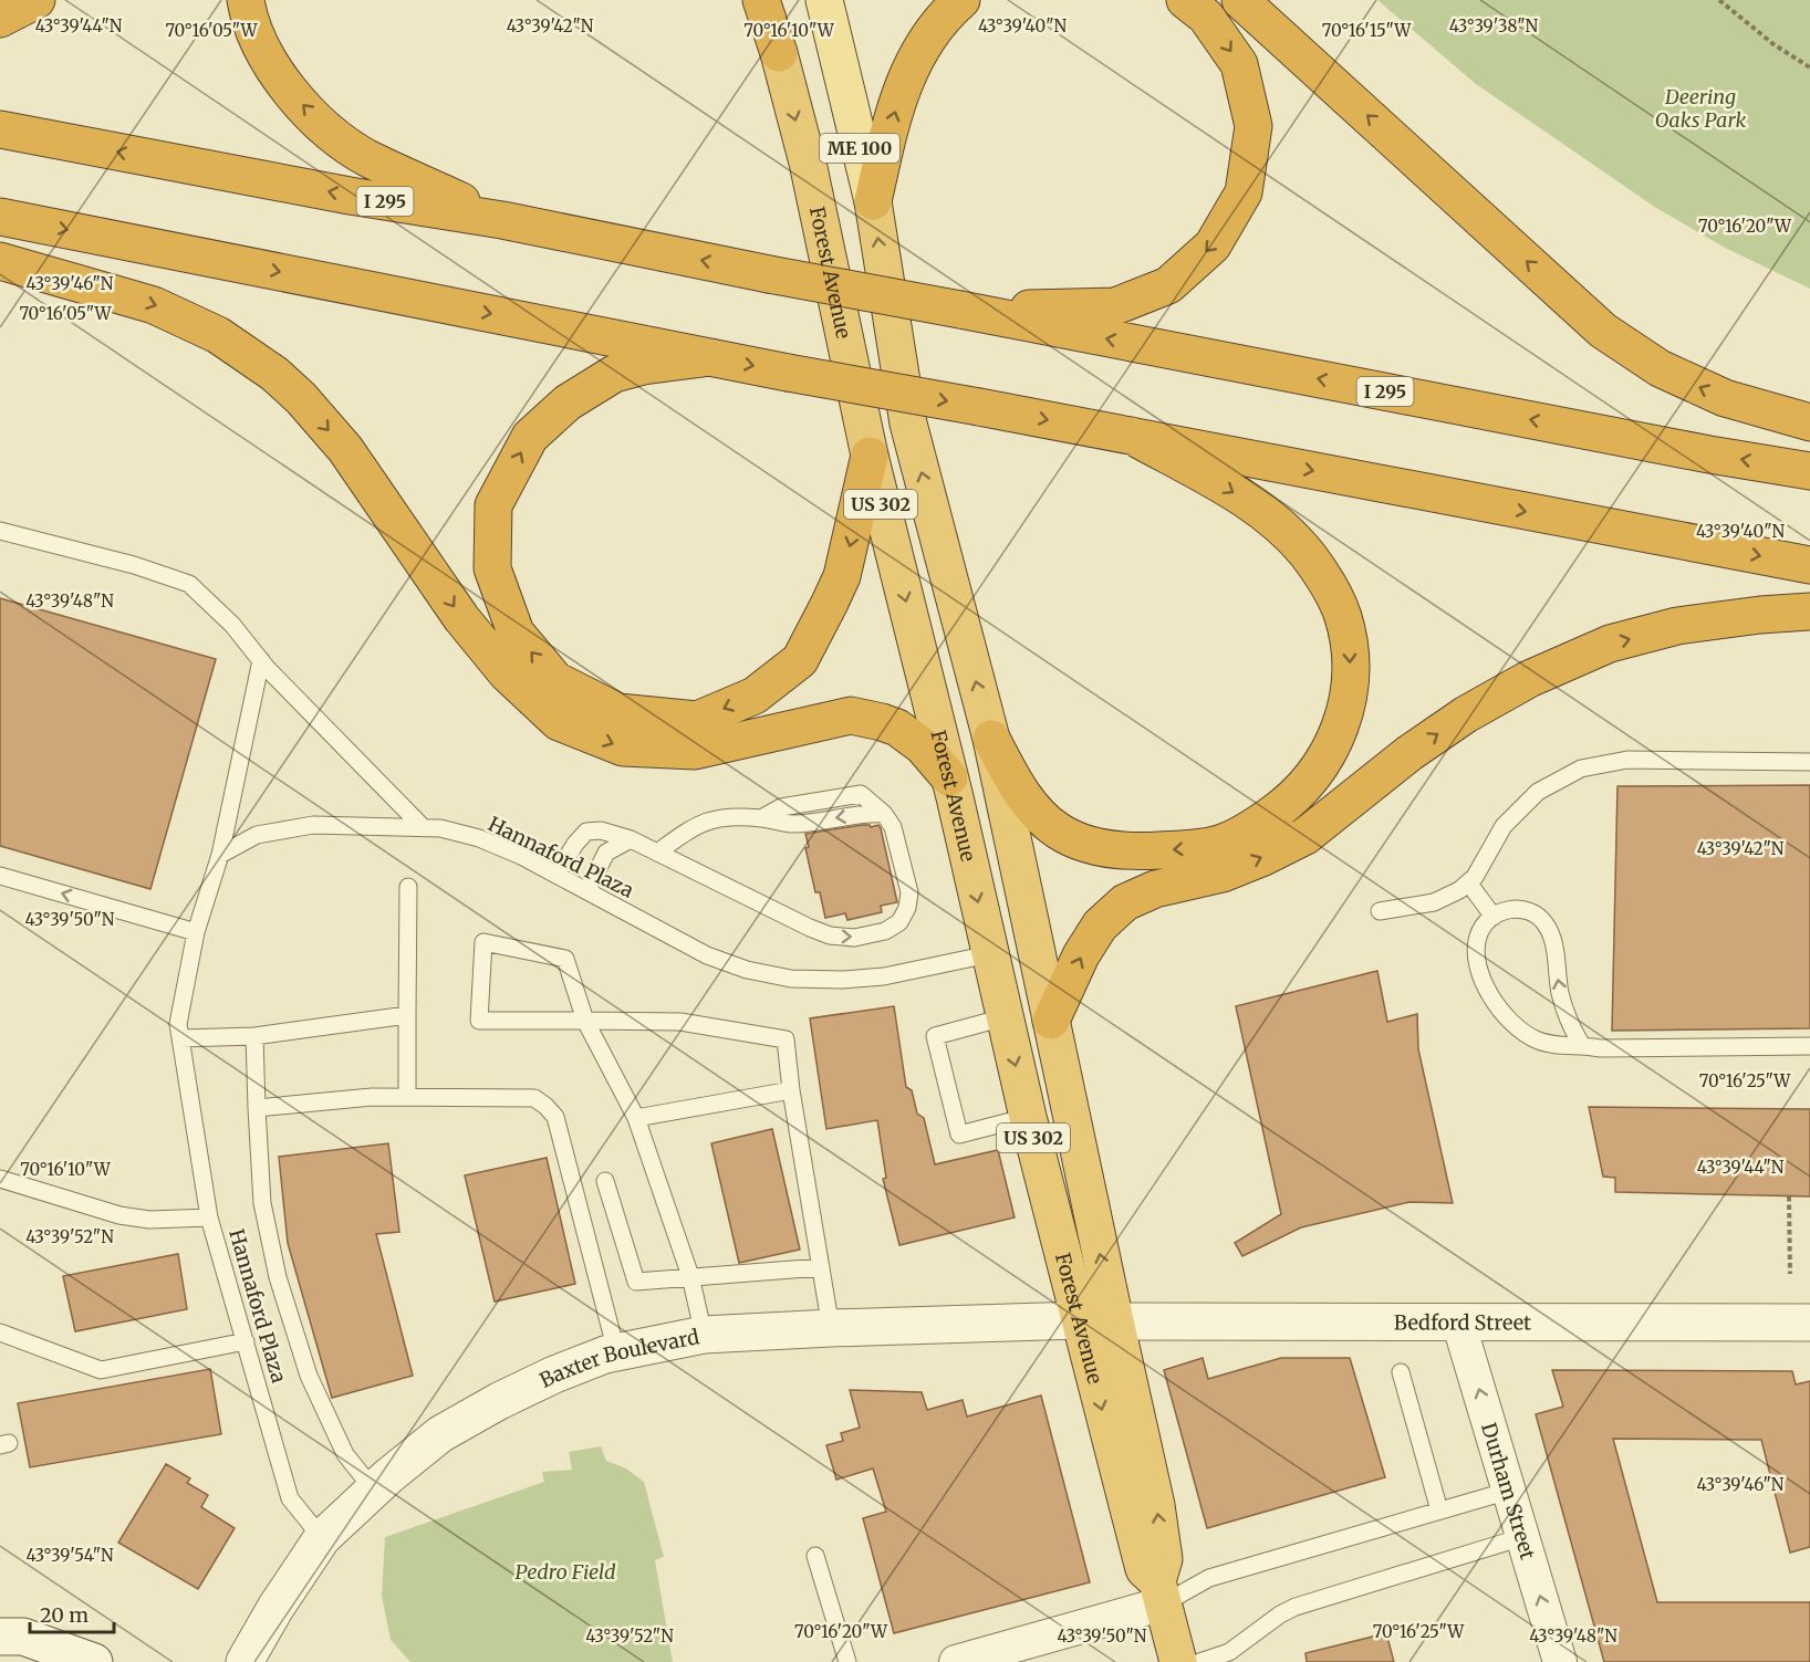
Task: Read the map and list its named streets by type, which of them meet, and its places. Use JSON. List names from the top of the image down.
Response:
{
  "streets": {
    "highway": ["I 295", "Forest Avenue", "US 302"],
    "main road": ["ME 100"],
    "street": ["Bedford Street", "Baxter Boulevard", "Durham Street"],
    "lane": ["Hannaford Plaza"]
  },
  "crossings": [
    ["Forest Avenue", "Hannaford Plaza"],
    ["Forest Avenue", "Bedford Street"],
    ["Forest Avenue", "Baxter Boulevard"],
    ["Hannaford Plaza", "Baxter Boulevard"],
    ["Bedford Street", "Baxter Boulevard"],
    ["Bedford Street", "Durham Street"]
  ],
  "one_way": ["Durham Street"],
  "parks": ["Deering Oaks Park", "Pedro Field"],
  "scale_bar": "20 m",
  "coordinates": [
    "43°39'44\"N",
    "43°39'42\"N",
    "43°39'40\"N",
    "43°39'38\"N",
    "70°16'05\"W",
    "70°16'10\"W",
    "70°16'15\"W",
    "70°16'20\"W",
    "43°39'46\"N",
    "43°39'48\"N",
    "43°39'50\"N",
    "70°16'25\"W",
    "43°39'52\"N",
    "43°39'54\"N"
  ]
}
